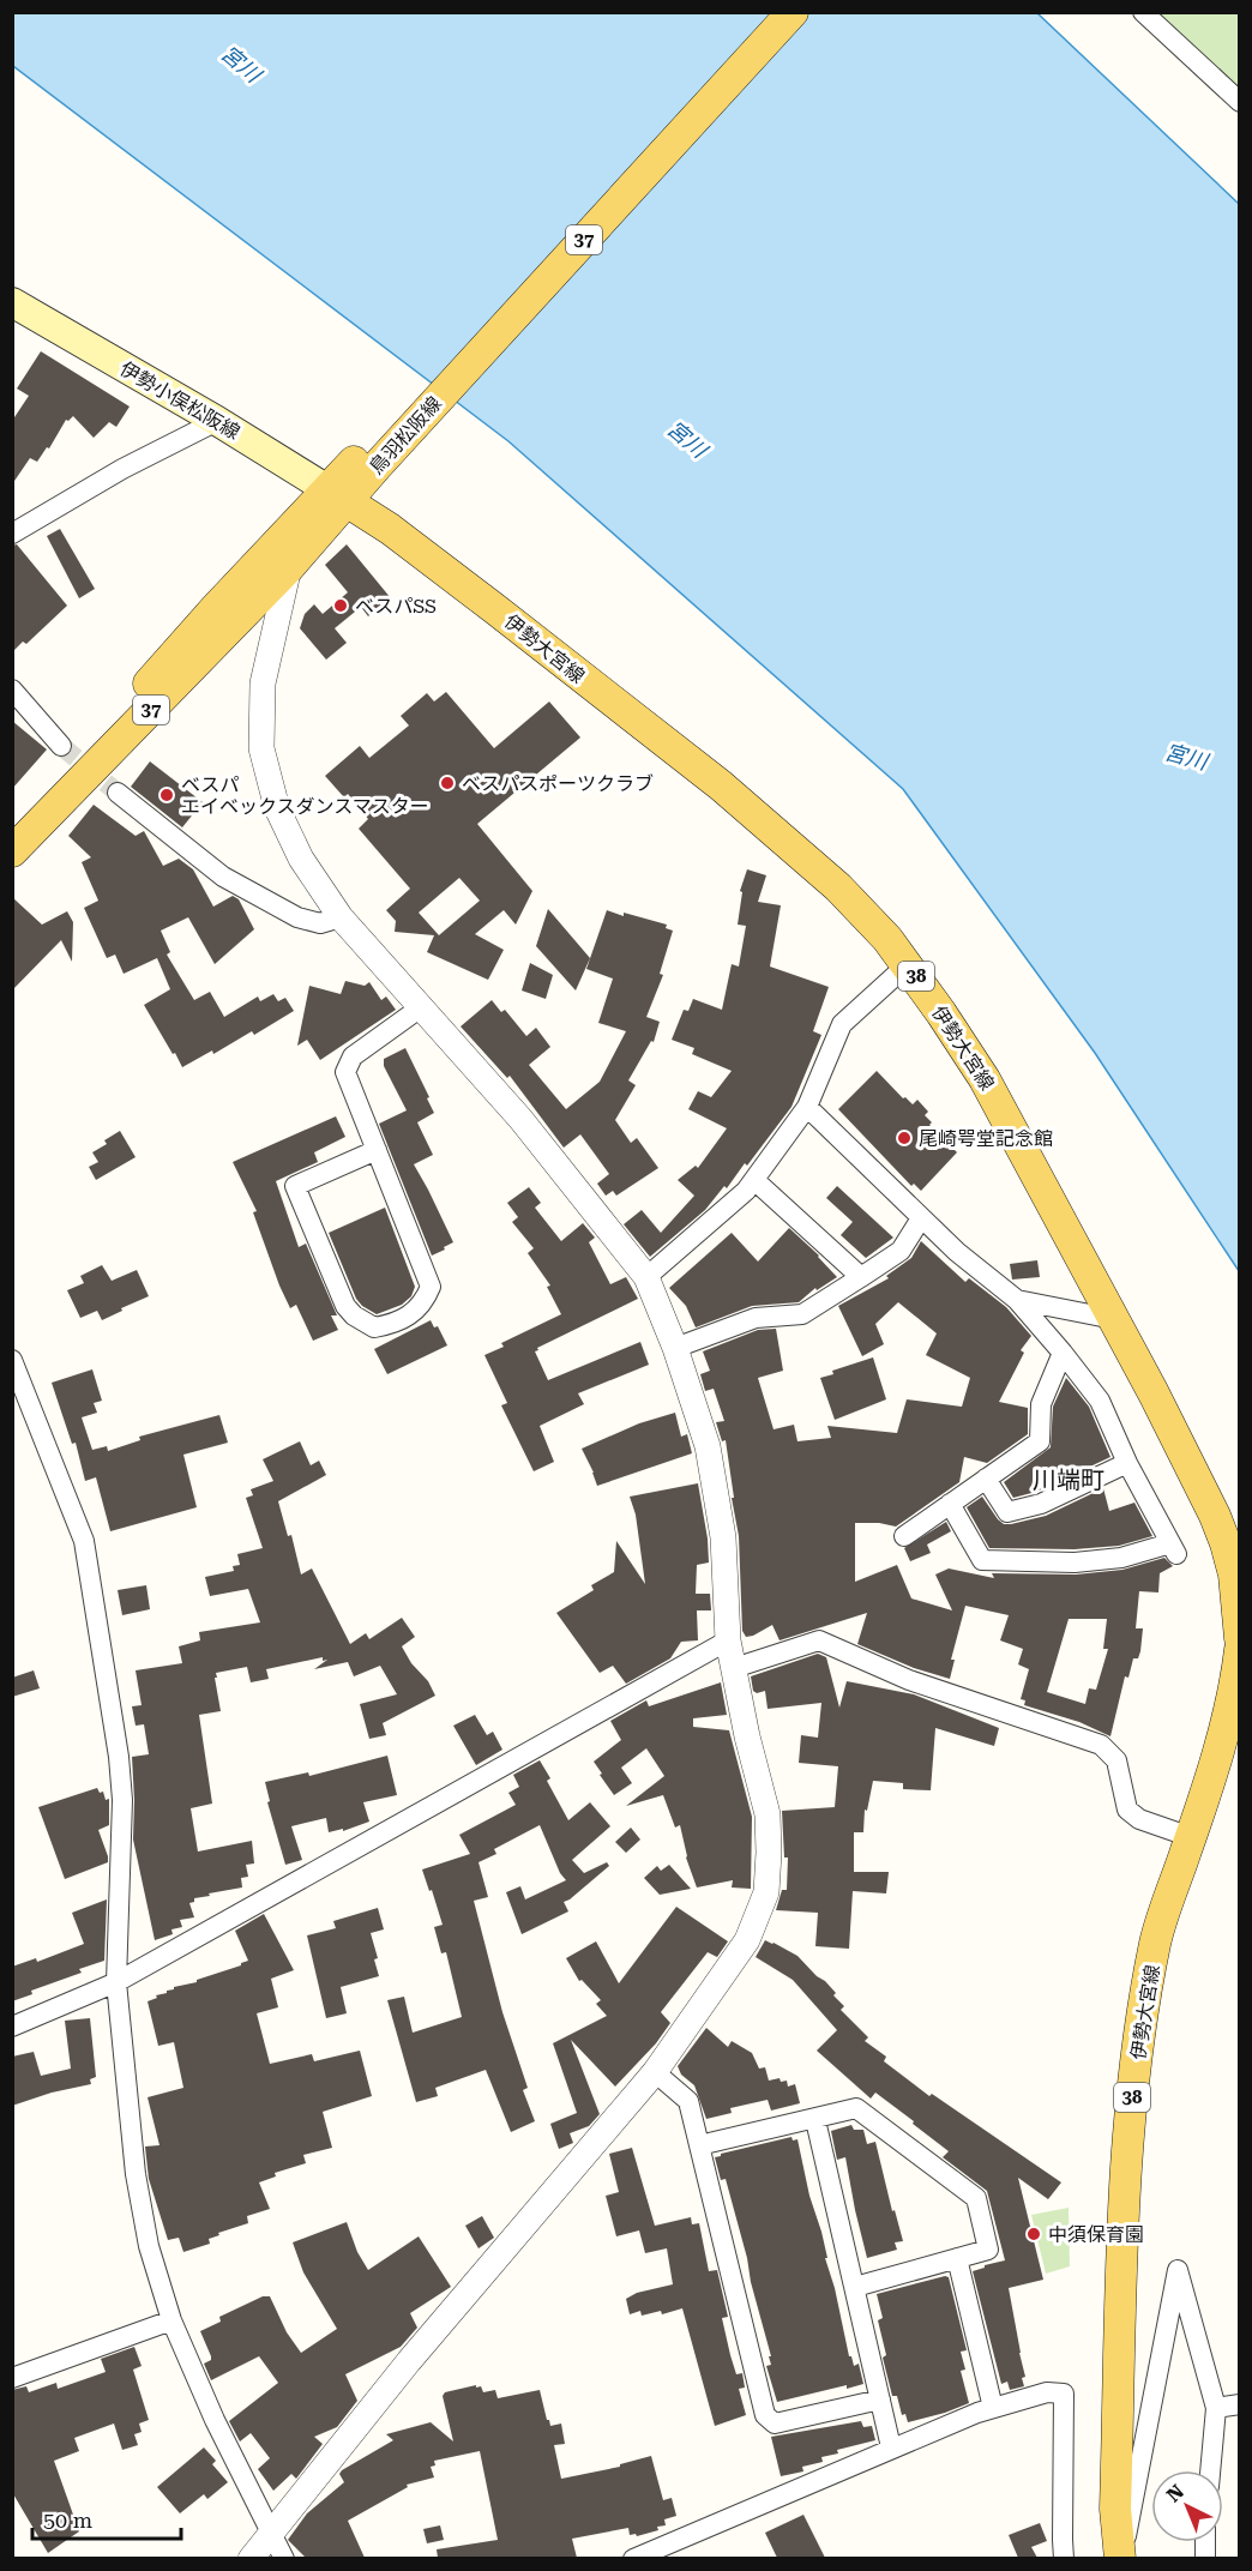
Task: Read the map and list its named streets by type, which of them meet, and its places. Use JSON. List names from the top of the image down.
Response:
{
  "streets": {
    "main road": [
      "37",
      "伊勢小俣松阪線",
      "鳥羽松阪線",
      "伊勢大宮線",
      "38"
    ]
  },
  "crossings": [
    ["伊勢小俣松阪線", "鳥羽松阪線"],
    ["伊勢小俣松阪線", "伊勢大宮線"],
    ["鳥羽松阪線", "伊勢大宮線"]
  ],
  "districts": ["川端町"],
  "water": ["宮川"],
  "places": [
    "ベスパSS",
    "ベスパスポーツクラブ",
    "ベスパ エイベックスダンスマスター",
    "尾崎咢堂記念館",
    "中須保育園"
  ],
  "scale_bar": "50 m",
  "north": "top left"
}
